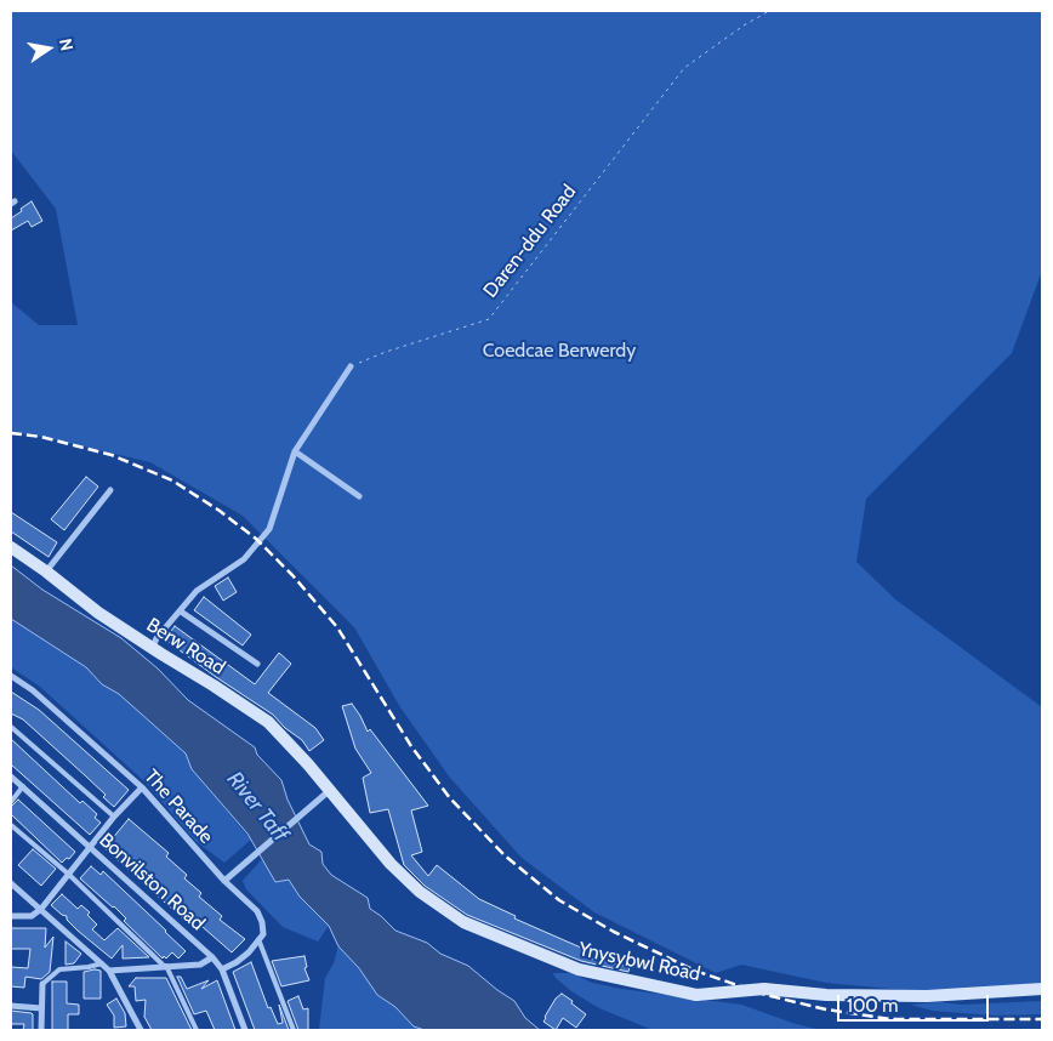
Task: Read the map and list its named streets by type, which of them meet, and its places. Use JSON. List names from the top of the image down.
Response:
{
  "streets": {
    "main road": ["Berw Road", "Ynysybwl Road"],
    "street": ["The Parade", "Bonvilston Road"],
    "path": ["Daren-ddu Road"]
  },
  "crossings": [
    ["Berw Road", "Ynysybwl Road"]
  ],
  "water": ["River Taff"],
  "parks": ["Coedcae Berwerdy"],
  "scale_bar": "100 m",
  "north": "right"
}
